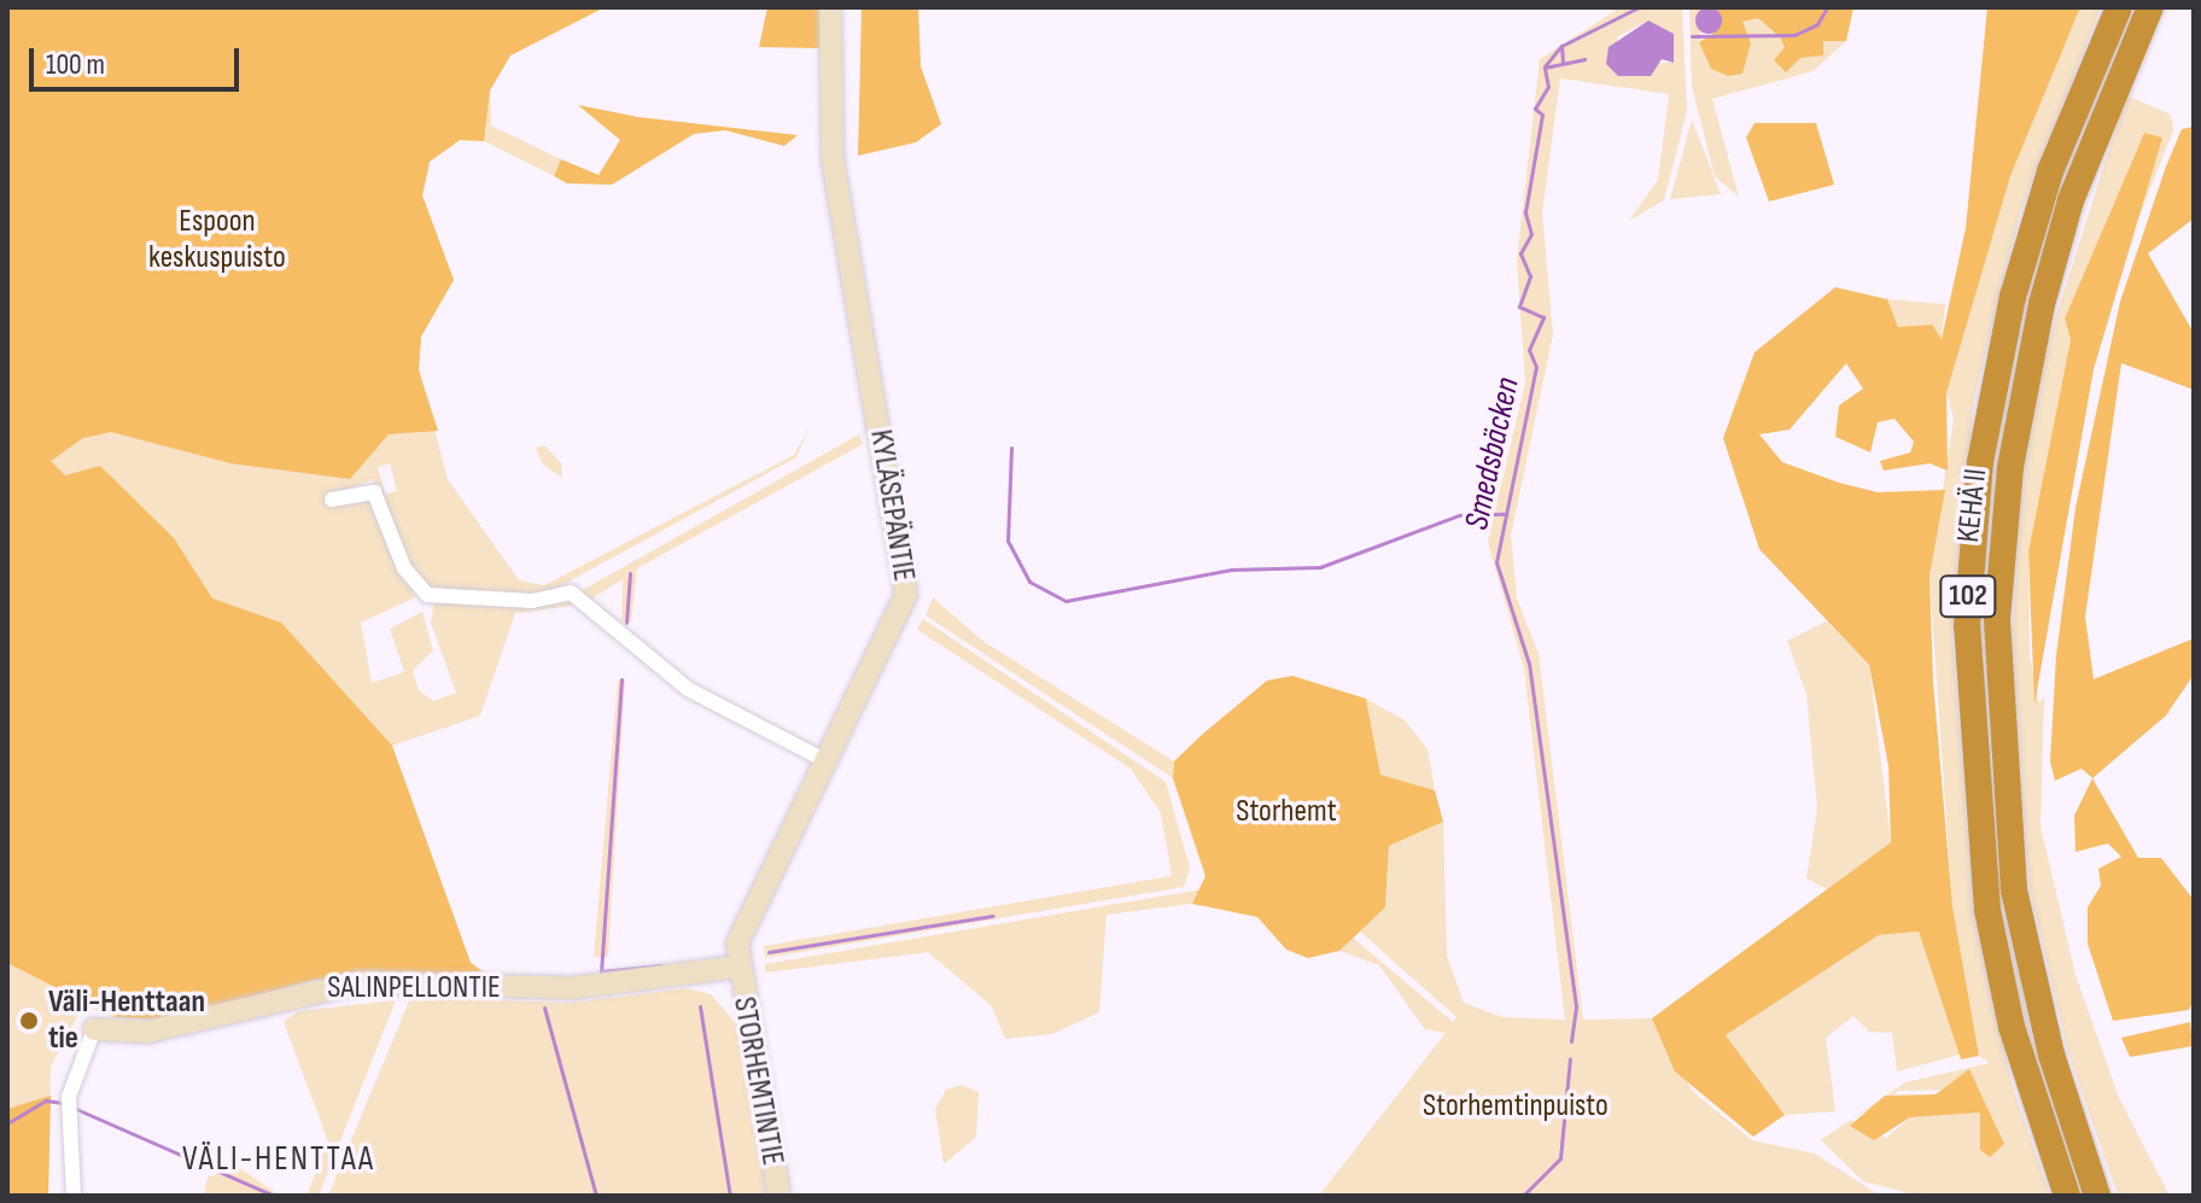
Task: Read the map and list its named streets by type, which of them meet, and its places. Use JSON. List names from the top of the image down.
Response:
{
  "streets": {
    "highway": ["KEHÄ II", "102"],
    "main road": ["KYLÄSEPÄNTIE", "SALINPELLONTIE", "STORHEMTINTIE"]
  },
  "crossings": [
    ["KYLÄSEPÄNTIE", "SALINPELLONTIE"],
    ["KYLÄSEPÄNTIE", "STORHEMTINTIE"],
    ["SALINPELLONTIE", "STORHEMTINTIE"]
  ],
  "districts": ["VÄLI-HENTTAA"],
  "water": ["Smedsbäcken"],
  "parks": ["Espoon keskuspuisto", "Storhemt", "Storhemtinpuisto"],
  "places": ["Väli-Henttaan tie"],
  "scale_bar": "100 m"
}
